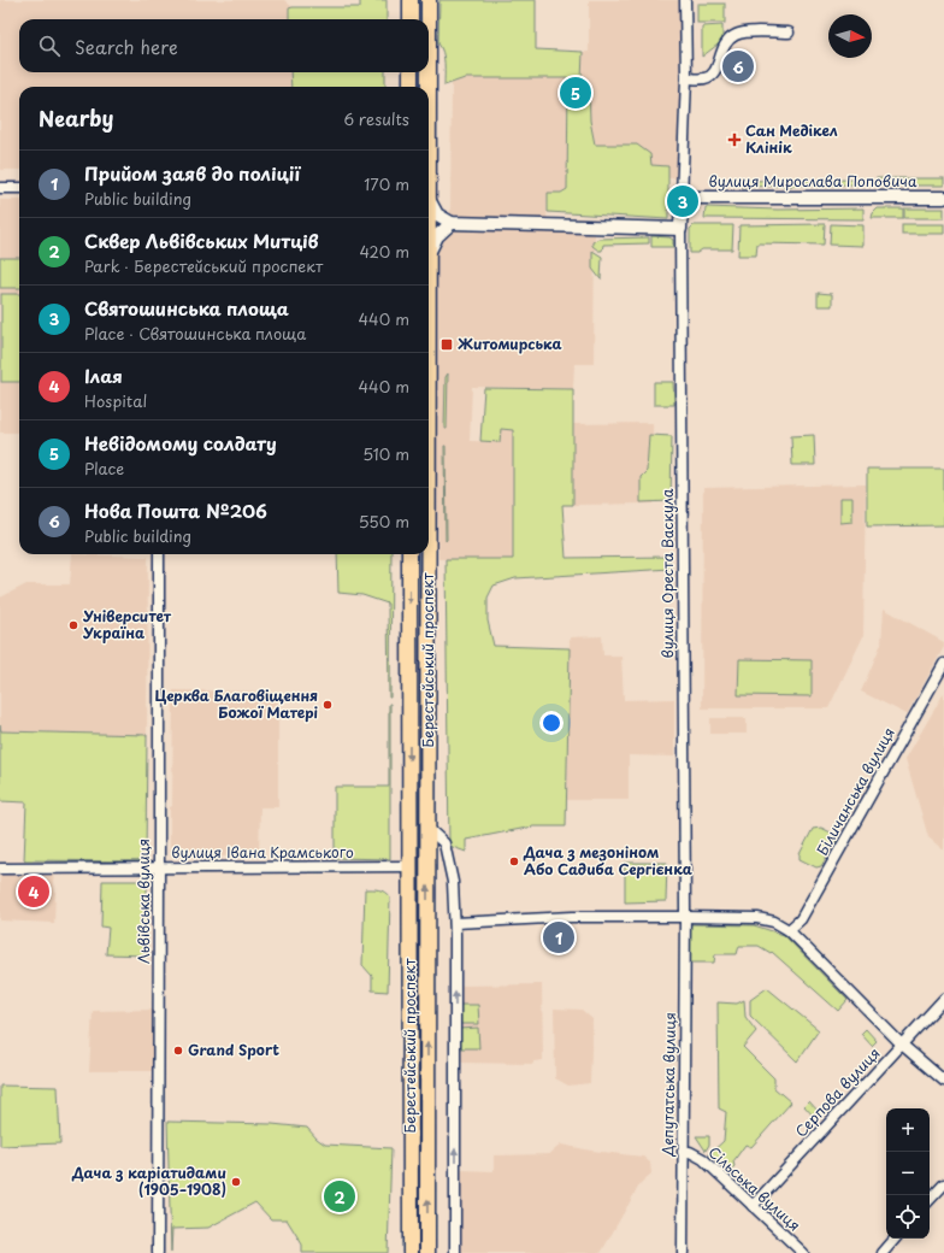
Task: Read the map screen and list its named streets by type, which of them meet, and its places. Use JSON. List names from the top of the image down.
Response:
{
  "streets": {
    "main road": ["Берестейський проспект"],
    "street": [
      "вулиця Мирослава Поповича",
      "вулиця Ореста Васкула",
      "Біличанська вулиця",
      "вулиця Івана Крамського",
      "Львівська вулиця",
      "Депутатська вулиця",
      "Серпова вулиця",
      "Сільська вулиця"
    ]
  },
  "crossings": [
    ["вулиця Ореста Васкула", "Депутатська вулиця"],
    ["Берестейський проспект", "вулиця Івана Крамського"],
    ["вулиця Івана Крамського", "Львівська вулиця"],
    ["Депутатська вулиця", "Сільська вулиця"],
    ["Серпова вулиця", "Сільська вулиця"]
  ],
  "places": {
    "health": ["Сан Медікел Клінік"],
    "transit": ["Житомирська"],
    "other": [
      "Університет Україна",
      "Церква Благовіщення Божої Матері",
      "Дача з мезоніном Або Садиба Сергієнка",
      "Grand Sport",
      "Дача з каріатидами (1905–1908)"
    ]
  },
  "north": "right",
  "page": {
    "search": "Search here",
    "pins": [
      "6",
      "5",
      "3",
      "4",
      "1",
      "2"
    ],
    "heading": ["Nearby", "6 results"],
    "list": [
      {
        "mark": "1",
        "name": "Прийом заяв до поліції",
        "note": "Public building",
        "value": "170 m"
      },
      {
        "mark": "2",
        "name": "Сквер Львівських Митців",
        "note": "Park · Берестейський проспект",
        "value": "420 m"
      },
      {
        "mark": "3",
        "name": "Святошинська площа",
        "note": "Place · Святошинська площа",
        "value": "440 m"
      },
      {
        "mark": "4",
        "name": "Ілая",
        "note": "Hospital",
        "value": "440 m"
      },
      {
        "mark": "5",
        "name": "Невідомому солдату",
        "note": "Place",
        "value": "510 m"
      },
      {
        "mark": "6",
        "name": "Нова Пошта №206",
        "note": "Public building",
        "value": "550 m"
      }
    ],
    "map_buttons": ["+", "−"]
  }
}
